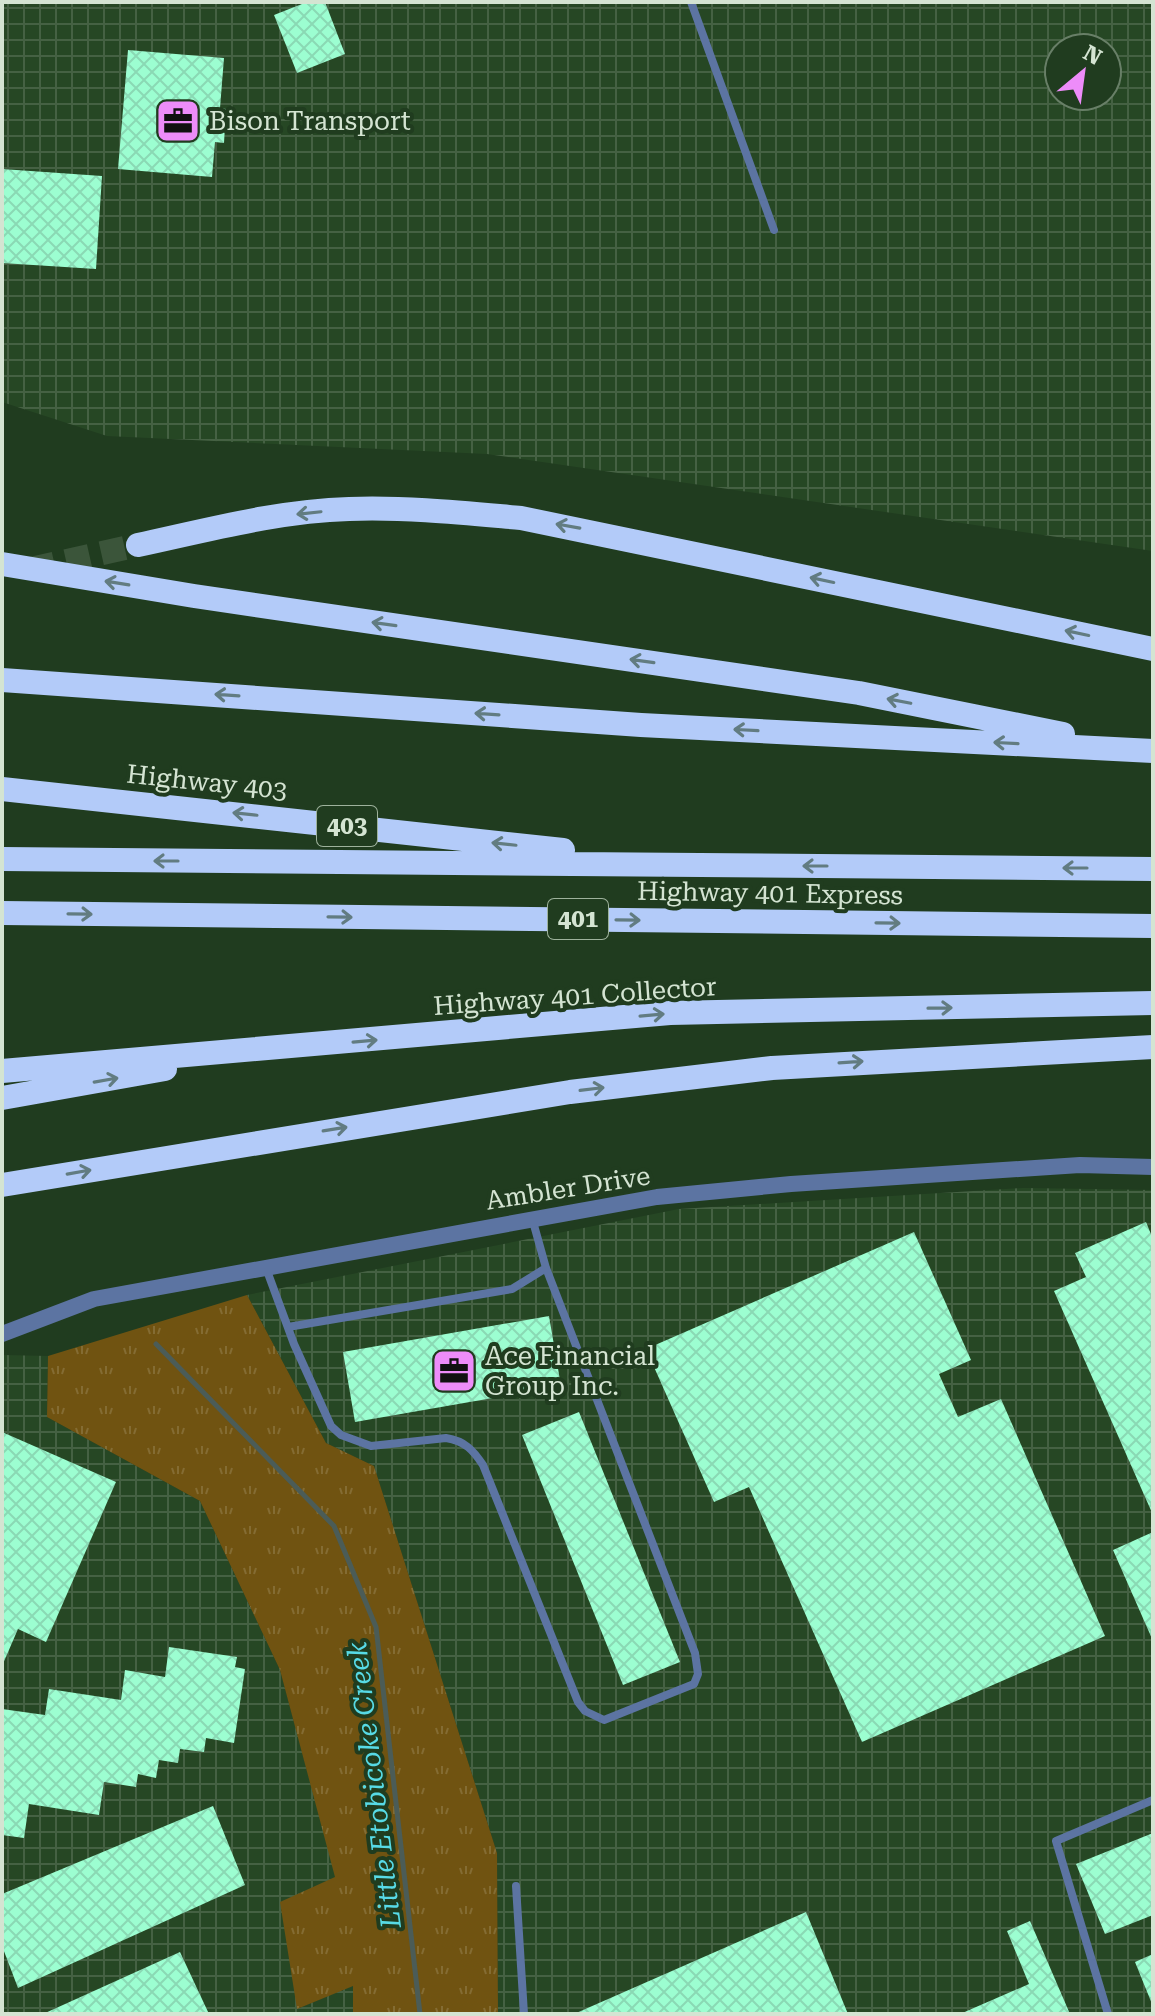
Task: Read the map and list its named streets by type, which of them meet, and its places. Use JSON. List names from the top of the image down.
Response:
{
  "streets": {
    "highway": [
      "Highway 403",
      "403",
      "Highway 401 Express",
      "401",
      "Highway 401 Collector"
    ],
    "street": ["Ambler Drive"]
  },
  "crossings": [
    ["Highway 403", "Highway 401 Express"]
  ],
  "water": ["Little Etobicoke Creek"],
  "places": {
    "office": ["Bison Transport", "Ace Financial Group Inc."]
  },
  "north": "top right"
}
